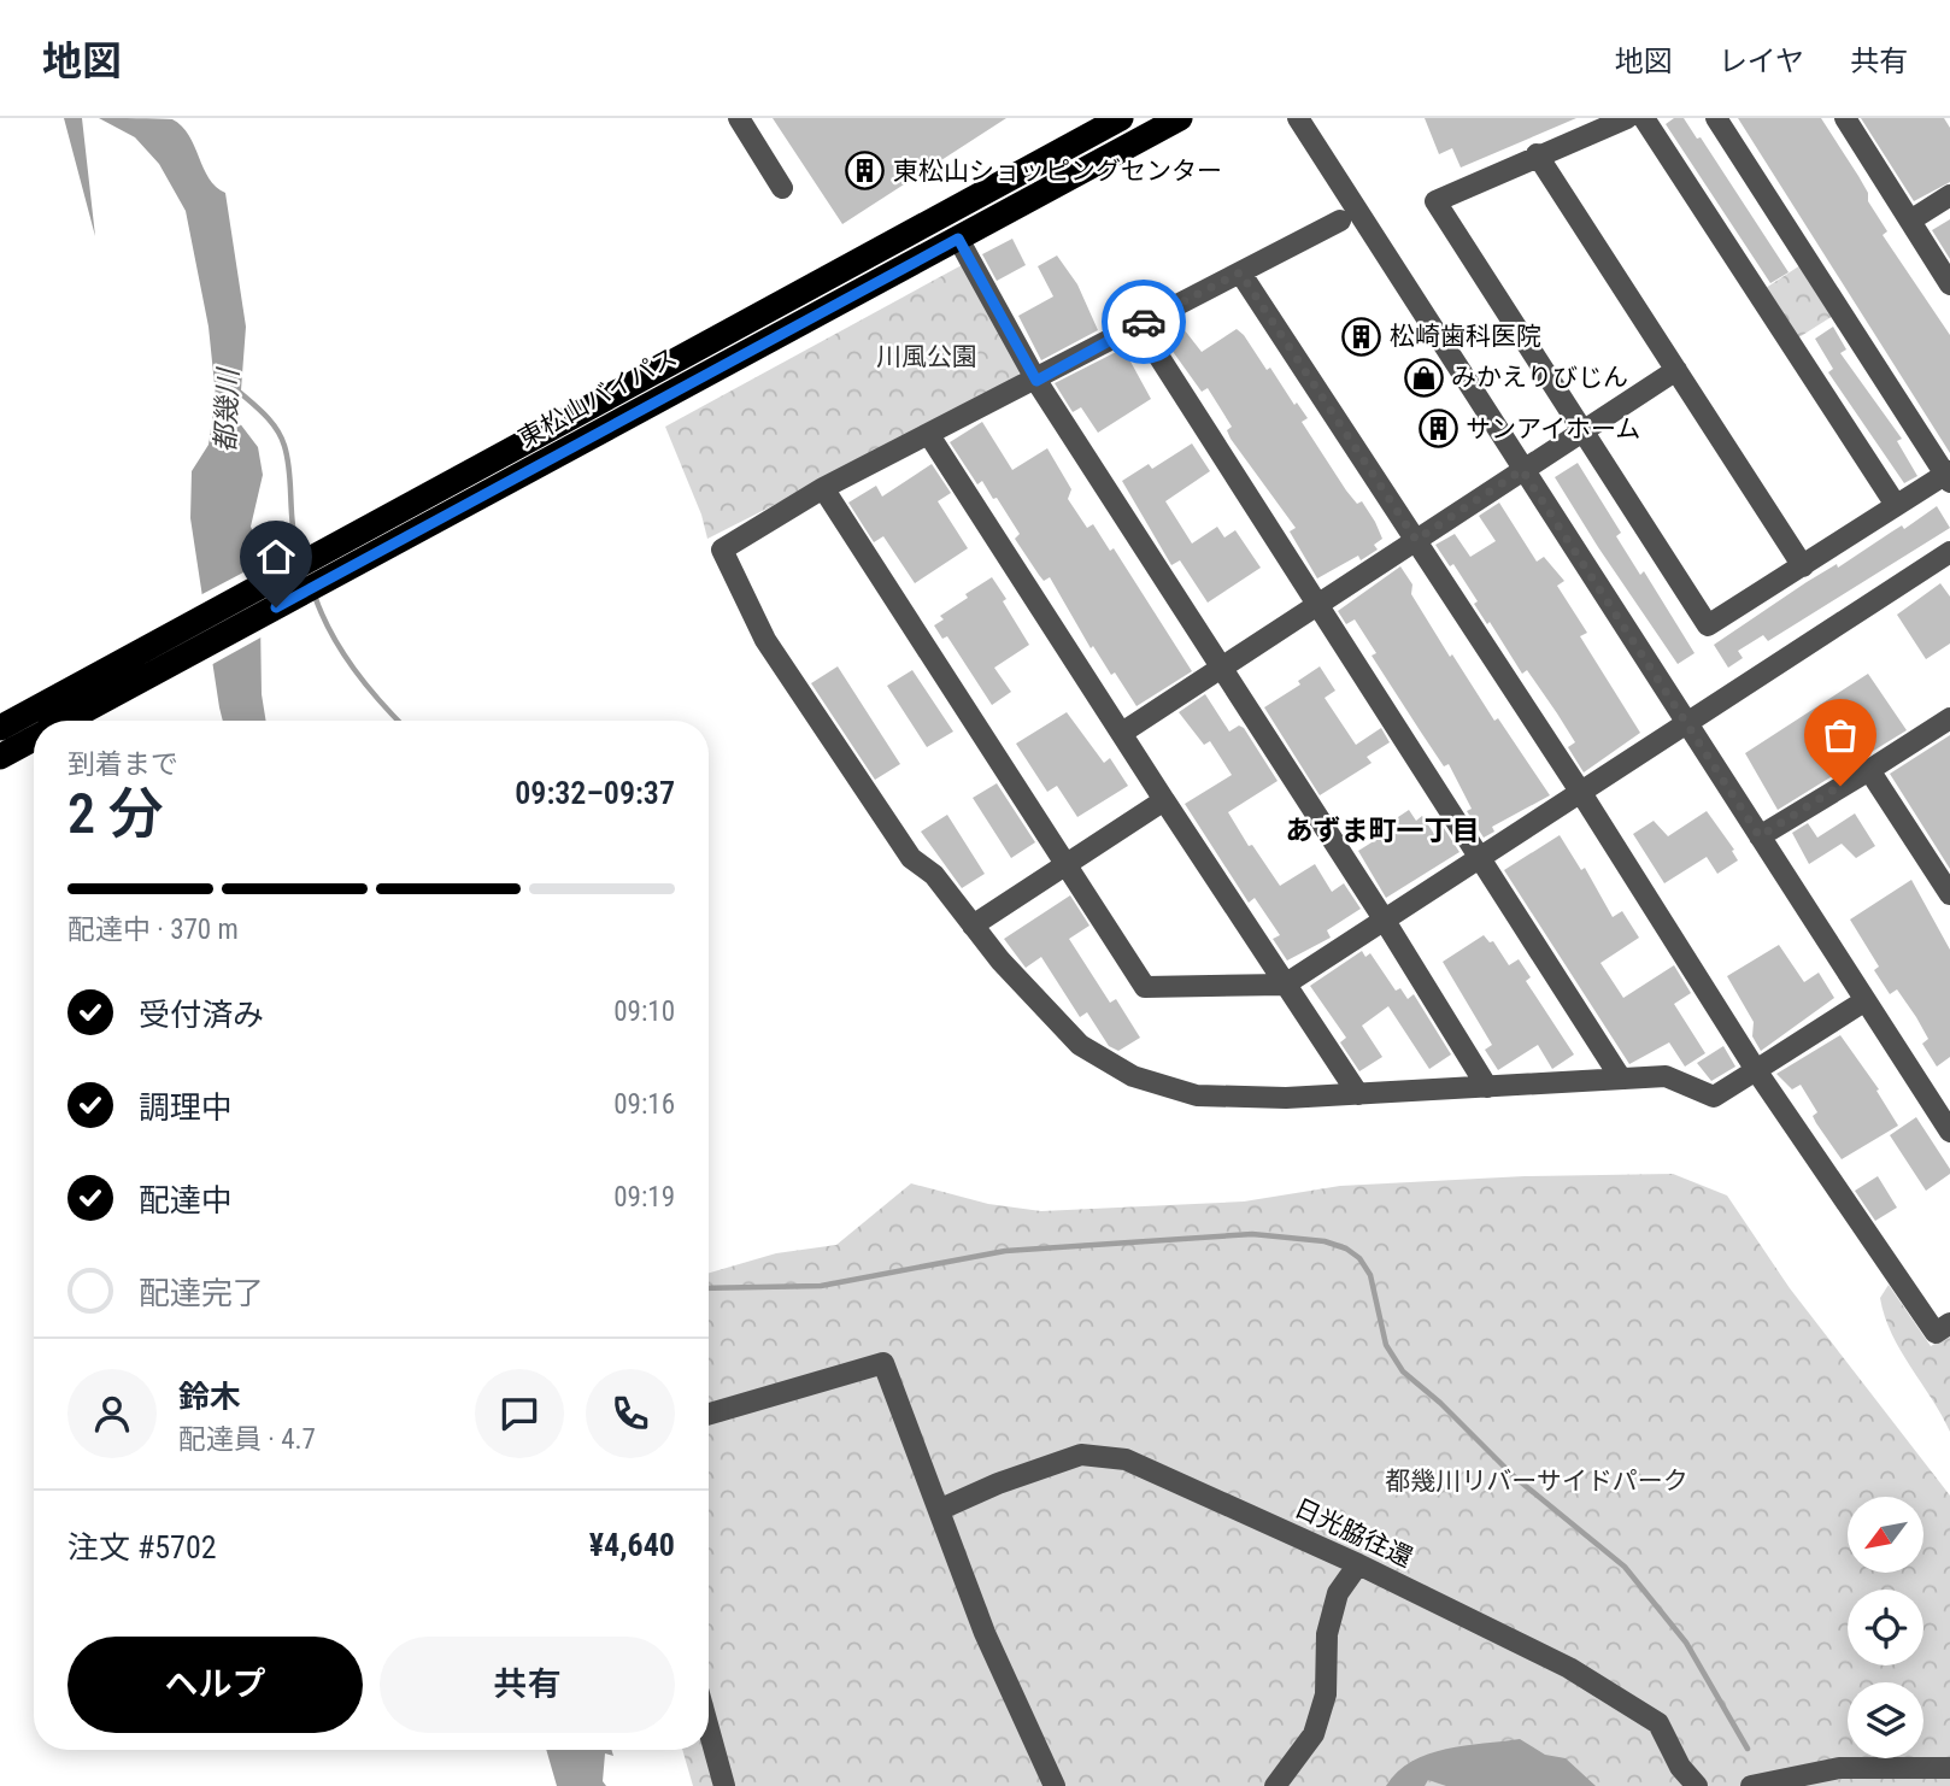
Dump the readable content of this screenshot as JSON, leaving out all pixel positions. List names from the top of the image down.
{
  "streets": {
    "highway": ["東松山バイパス"],
    "street": ["日光脇往還"]
  },
  "districts": ["あずま町一丁目"],
  "water": ["都幾川"],
  "parks": ["川風公園", "都幾川リバーサイドパーク"],
  "places": {
    "building": ["東松山ショッピングセンター", "松崎歯科医院", "サンアイホーム"],
    "shop": ["みかえりびじん"]
  },
  "north": "bottom left",
  "page": {
    "header": "地図",
    "nav": ["地図", "レイヤ", "共有"],
    "heading": ["2 分", "到着まで", "09:32–09:37"],
    "panel": [
      "鈴木",
      "配達員 · 4.7",
      "注文 #5702",
      "¥4,640"
    ],
    "bar": "配達中 · 370 m",
    "list": [
      ["受付済み", "09:10"],
      ["調理中", "09:16"],
      ["配達中", "09:19"],
      "配達完了"
    ],
    "buttons": ["ヘルプ", "共有"]
  }
}
